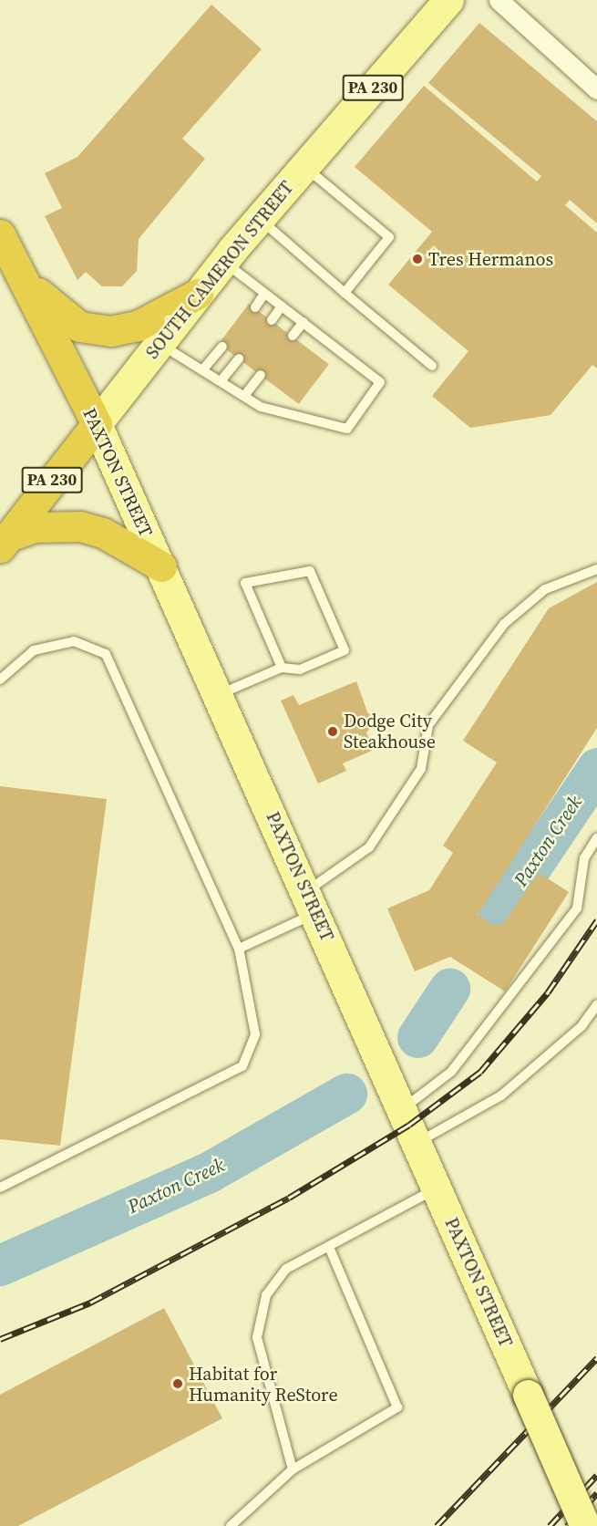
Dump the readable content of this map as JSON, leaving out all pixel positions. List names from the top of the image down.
{
  "streets": {
    "highway": ["PA 230", "SOUTH CAMERON STREET", "PAXTON STREET"]
  },
  "crossings": [
    ["SOUTH CAMERON STREET", "PAXTON STREET"]
  ],
  "water": ["Paxton Creek"],
  "places": ["Tres Hermanos", "Dodge City Steakhouse", "Habitat for Humanity ReStore"]
}
